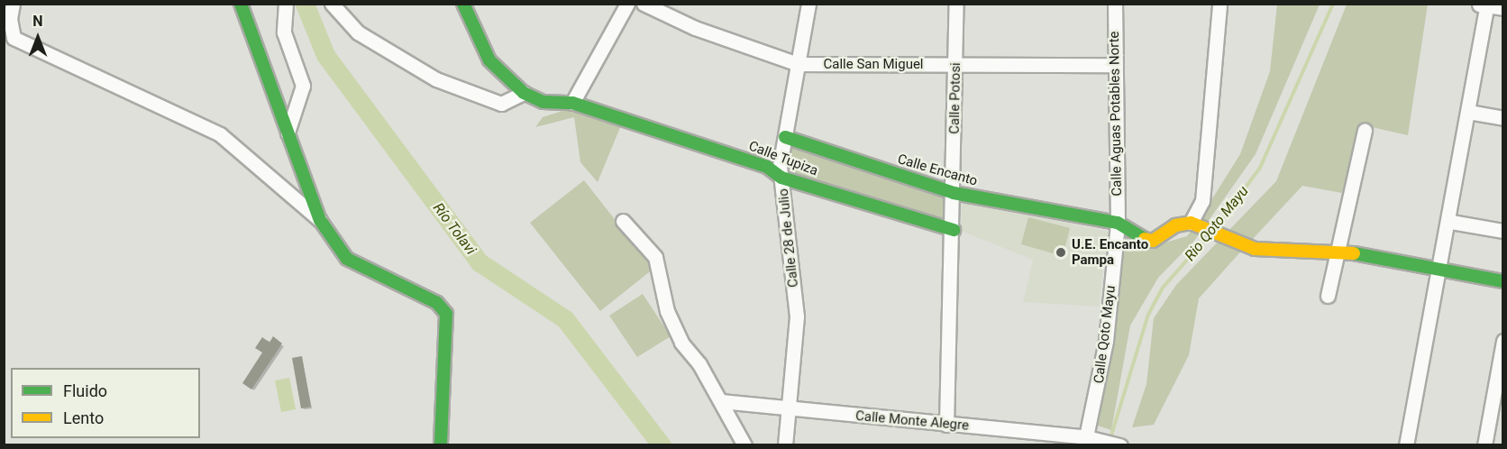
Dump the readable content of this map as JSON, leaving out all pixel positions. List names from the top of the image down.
{
  "streets": {
    "street": [
      "Calle San Miguel",
      "Calle Potosi",
      "Calle Aguas Potables Norte",
      "Calle Tupiza",
      "Calle Encanto",
      "Calle 28 de Julio",
      "Calle Qoto Mayu",
      "Calle Monte Alegre"
    ]
  },
  "crossings": [
    ["Calle San Miguel", "Calle Potosi"],
    ["Calle San Miguel", "Calle Aguas Potables Norte"],
    ["Calle San Miguel", "Calle 28 de Julio"],
    ["Calle Potosi", "Calle Tupiza"],
    ["Calle Potosi", "Calle Encanto"],
    ["Calle Potosi", "Calle Monte Alegre"],
    ["Calle Aguas Potables Norte", "Calle Encanto"],
    ["Calle Aguas Potables Norte", "Calle Qoto Mayu"],
    ["Calle Tupiza", "Calle 28 de Julio"],
    ["Calle Encanto", "Calle 28 de Julio"],
    ["Calle Encanto", "Calle Qoto Mayu"],
    ["Calle 28 de Julio", "Calle Monte Alegre"],
    ["Calle Qoto Mayu", "Calle Monte Alegre"]
  ],
  "water": ["Rio Qoto Mayu", "Río Tolavi"],
  "places": ["U.E. Encanto Pampa"],
  "legend": ["Fluido", "Lento"],
  "north": "top"
}
